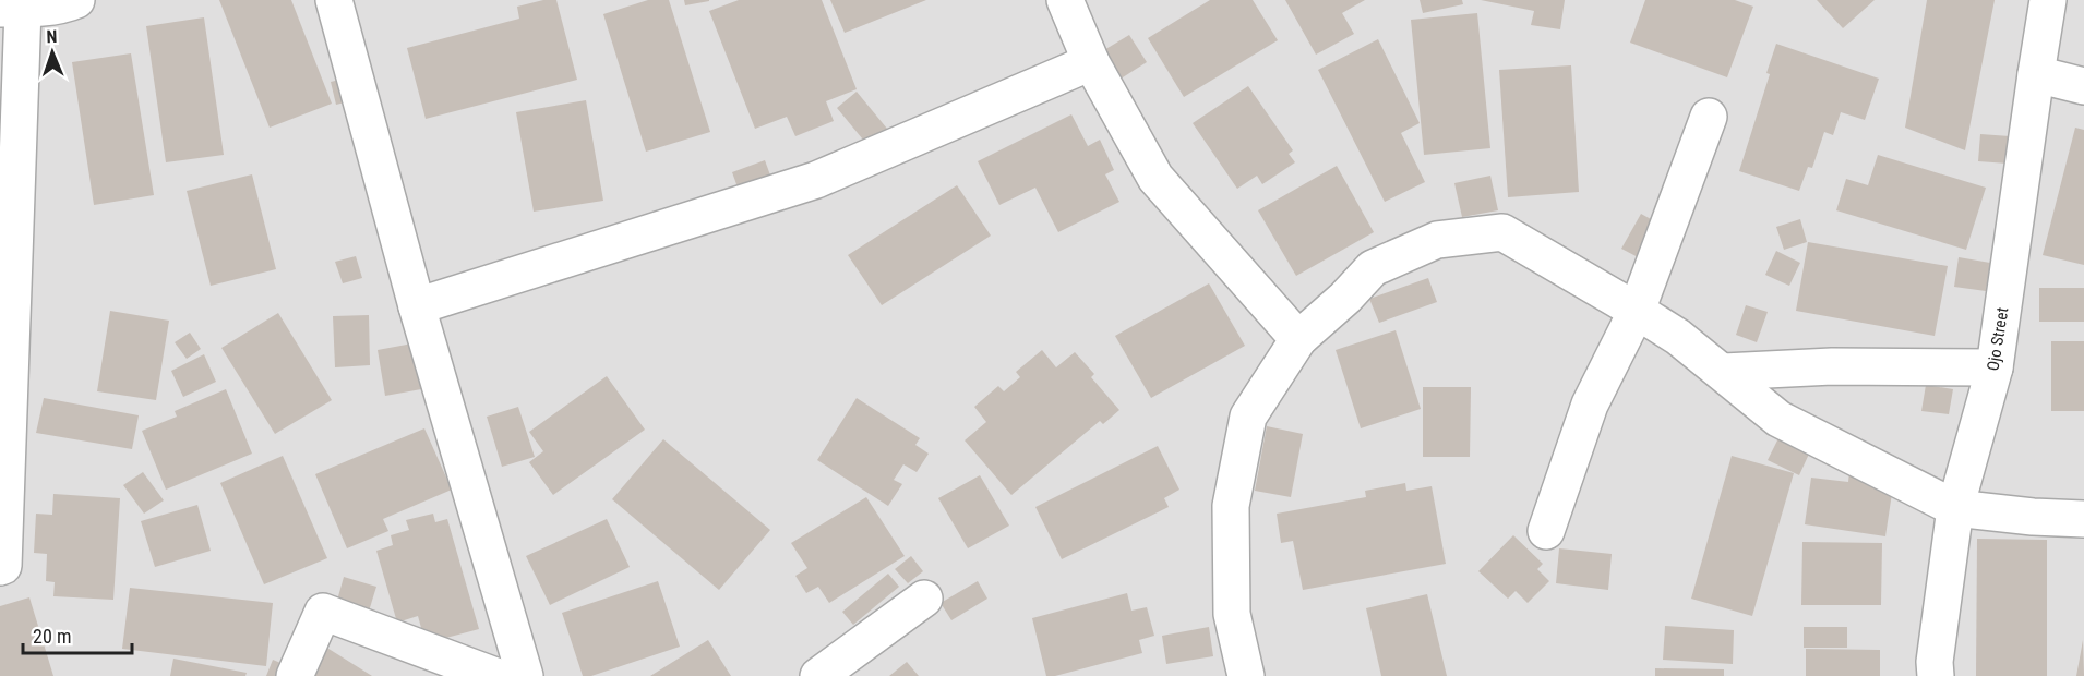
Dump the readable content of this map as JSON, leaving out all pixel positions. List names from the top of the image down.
{
  "streets": {
    "street": ["Ojo Street"]
  },
  "scale_bar": "20 m",
  "north": "top"
}
